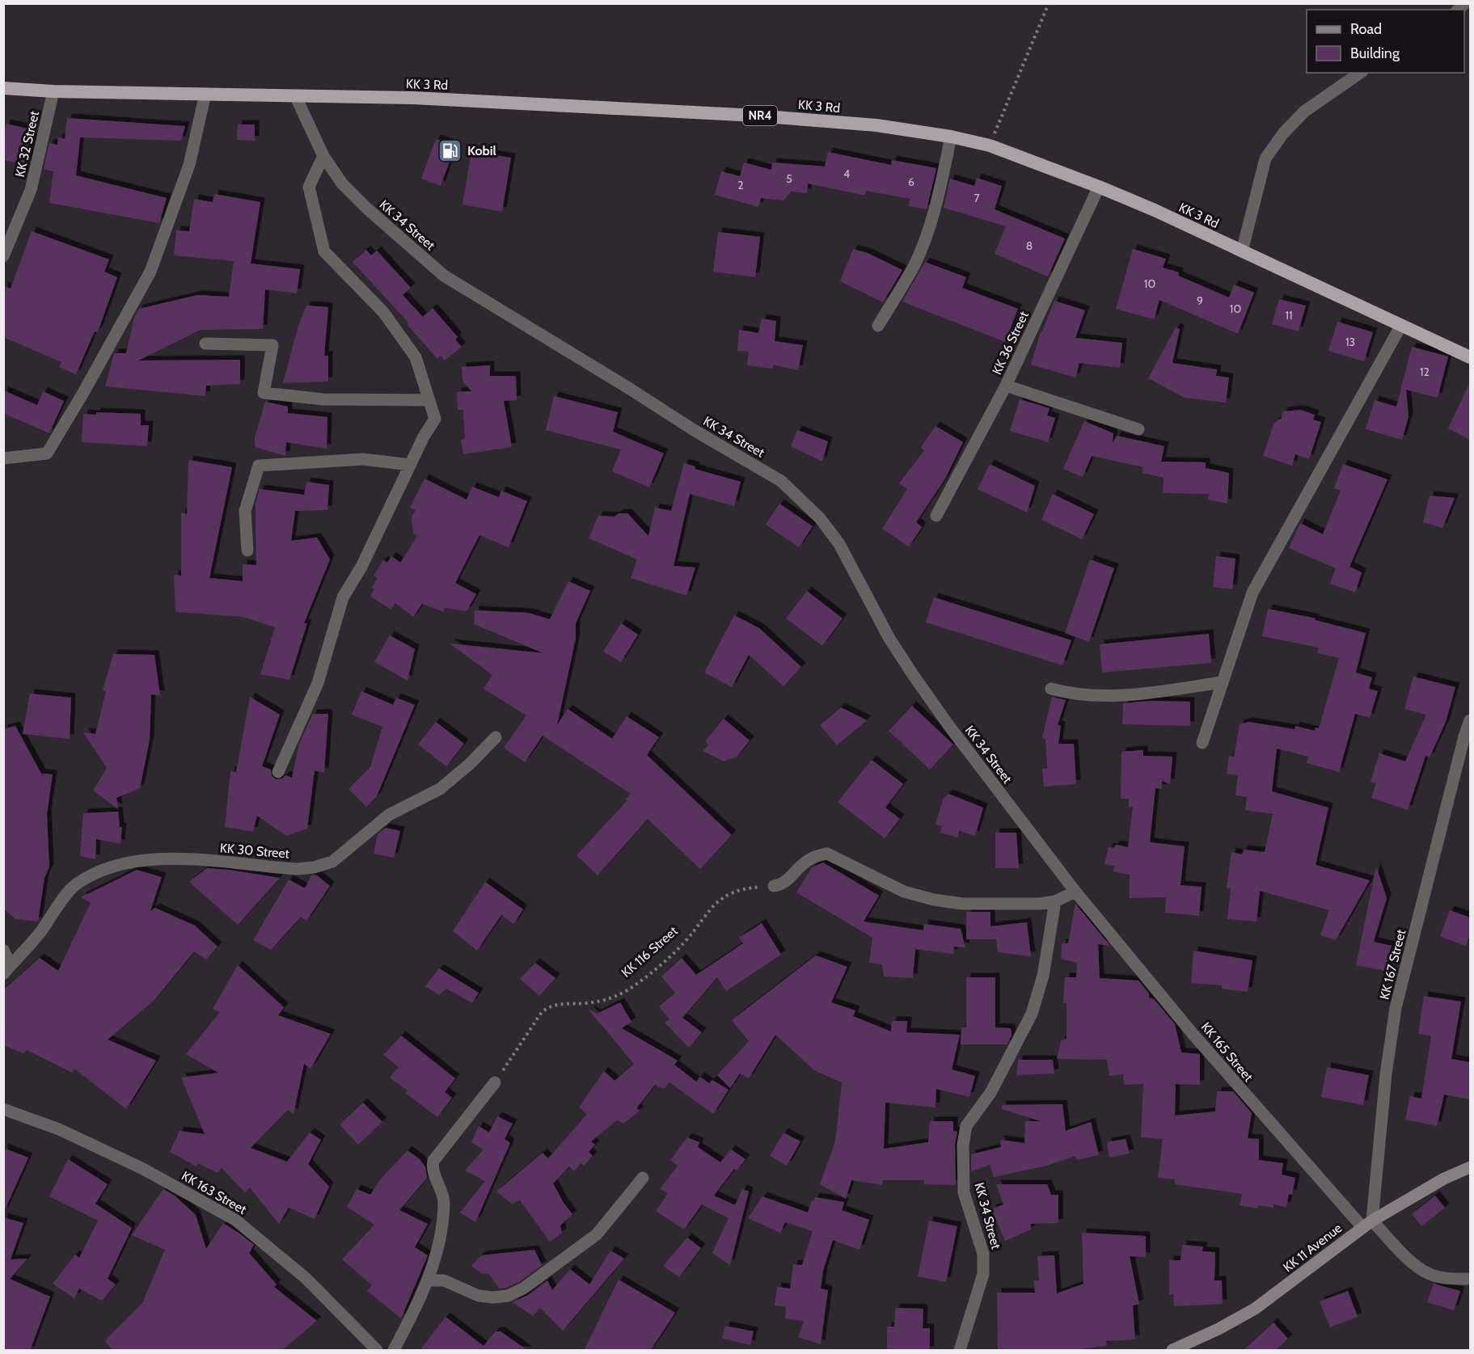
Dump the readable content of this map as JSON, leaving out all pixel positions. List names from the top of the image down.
{
  "streets": {
    "highway": ["KK 3 Rd", "NR4"],
    "main road": ["KK 11 Avenue"],
    "street": [
      "KK 32 Street",
      "KK 34 Street",
      "KK 36 Street",
      "KK 30 Street",
      "KK 167 Street",
      "KK 165 Street",
      "KK 163 Street"
    ],
    "path": ["KK 116 Street"]
  },
  "crossings": [
    ["KK 3 Rd", "KK 32 Street"],
    ["KK 3 Rd", "KK 34 Street"],
    ["KK 3 Rd", "KK 36 Street"],
    ["KK 34 Street", "KK 165 Street"],
    ["KK 167 Street", "KK 165 Street"],
    ["KK 167 Street", "KK 11 Avenue"],
    ["KK 165 Street", "KK 11 Avenue"]
  ],
  "places": {
    "fuel station": ["Kobil"]
  },
  "house_numbers": [
    "4",
    "5",
    "6",
    "2",
    "7",
    "8",
    "10",
    "9",
    "10",
    "11",
    "13",
    "12"
  ],
  "legend": ["Road", "Building"]
}
